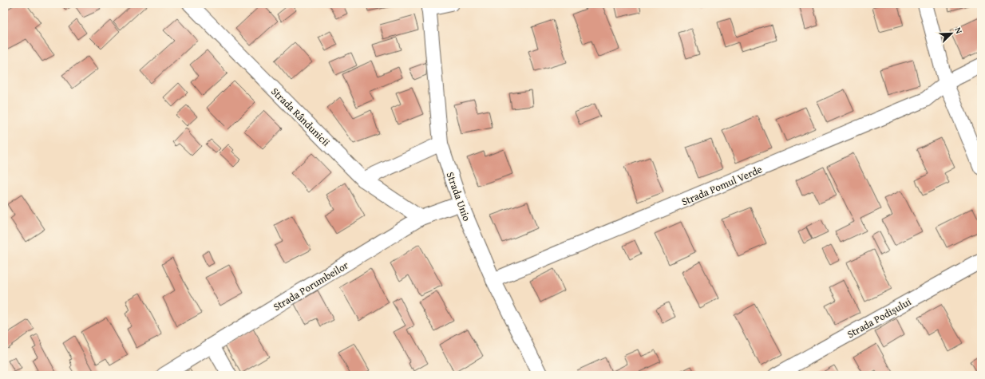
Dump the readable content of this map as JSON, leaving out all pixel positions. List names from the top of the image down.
{
  "streets": {
    "street": [
      "Strada Rândunicii",
      "Strada Pomul Verde",
      "Strada Unio",
      "Strada Porumbeilor",
      "Strada Podișului"
    ]
  },
  "crossings": [
    ["Strada Rândunicii", "Strada Porumbeilor"],
    ["Strada Pomul Verde", "Strada Unio"],
    ["Strada Unio", "Strada Porumbeilor"]
  ],
  "north": "top right"
}
